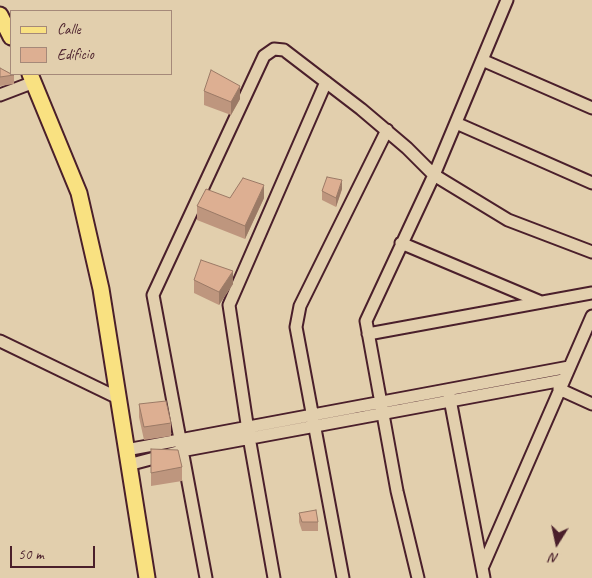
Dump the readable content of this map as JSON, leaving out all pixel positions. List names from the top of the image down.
{
  "legend": ["Calle", "Edificio"],
  "scale_bar": "50 m",
  "north": "bottom"
}
